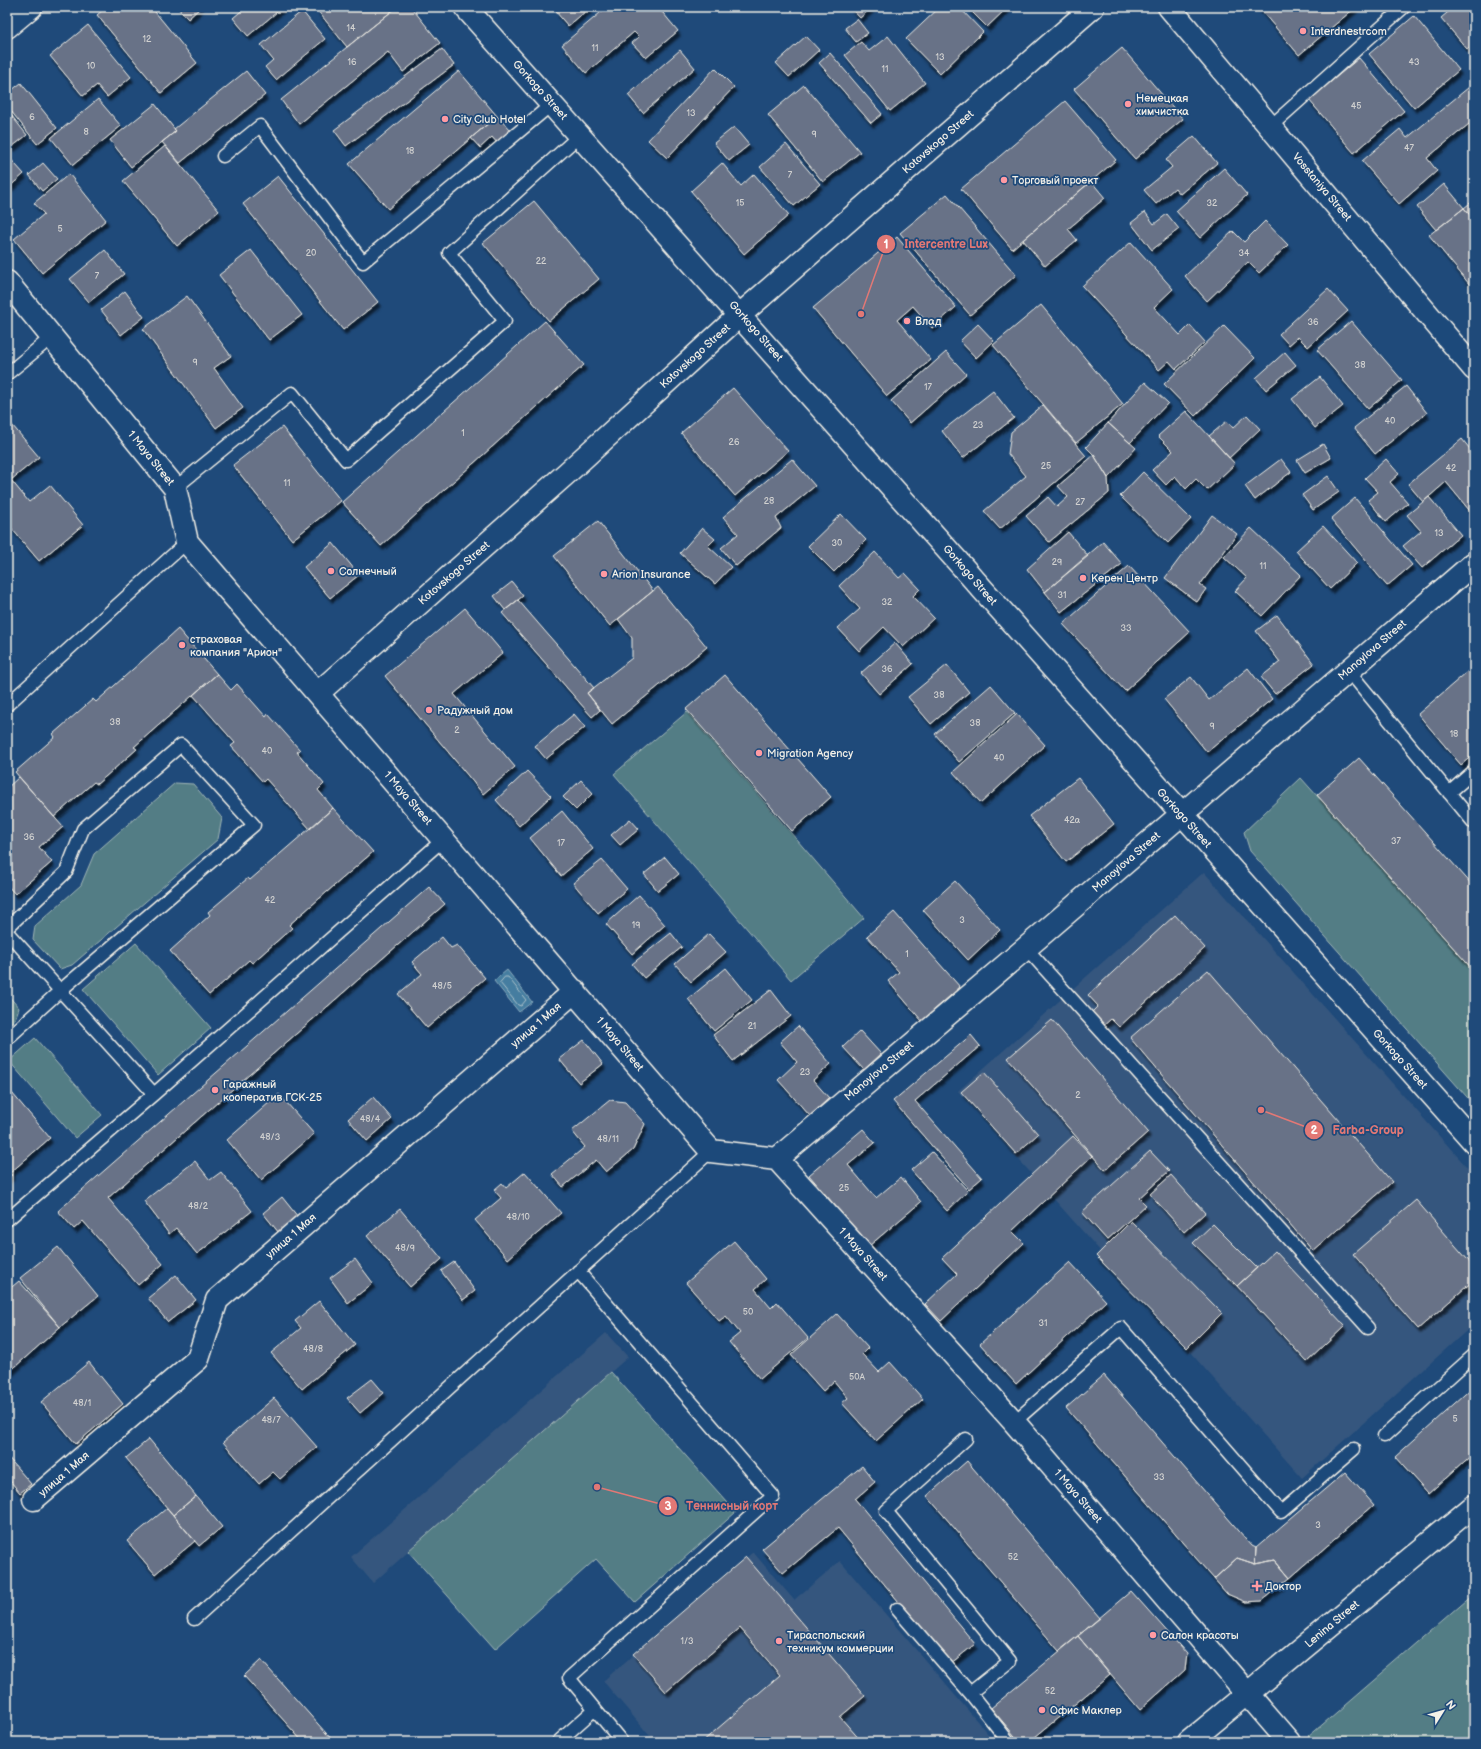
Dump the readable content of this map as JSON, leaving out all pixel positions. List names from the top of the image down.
{
  "streets": {
    "street": [
      "Gorkogo Street",
      "Kotovskogo Street",
      "Vosstaniya Street",
      "1 Maya Street",
      "Manoylova Street",
      "улица 1 Мая",
      "Lenina Street"
    ]
  },
  "crossings": [
    ["Gorkogo Street", "Kotovskogo Street"],
    ["Gorkogo Street", "Manoylova Street"],
    ["Kotovskogo Street", "1 Maya Street"],
    ["1 Maya Street", "Manoylova Street"],
    ["1 Maya Street", "улица 1 Мая"],
    ["1 Maya Street", "Lenina Street"]
  ],
  "places": {
    "other": [
      "Interdnestrcom",
      "Немецкая химчистка",
      "City Club Hotel",
      "Торговый проект",
      "Intercentre Lux",
      "Влад",
      "Солнечный",
      "Arion Insurance",
      "Керен Центр",
      "страховая компания \"Арион\"",
      "Радужный дом",
      "Migration Agency",
      "Гаражный кооператив ГСК-25",
      "Farba-Group",
      "Теннисный корт",
      "Салон красоты",
      "Тираспольский техникум коммерции",
      "Офис Маклер"
    ],
    "health": ["Доктор"]
  },
  "house_numbers": [
    "14",
    "12",
    "11",
    "13",
    "16",
    "43",
    "10",
    "11",
    "45",
    "13",
    "6",
    "8",
    "9",
    "47",
    "18",
    "7",
    "15",
    "32",
    "5",
    "20",
    "34",
    "22",
    "7",
    "36",
    "9",
    "38",
    "17",
    "40",
    "23",
    "1",
    "26",
    "25",
    "42",
    "11",
    "28",
    "27",
    "13",
    "30",
    "29",
    "11",
    "31",
    "32",
    "33",
    "36",
    "38",
    "38",
    "38",
    "9",
    "2",
    "18",
    "40",
    "40",
    "42а",
    "36",
    "37",
    "17",
    "42",
    "3",
    "19",
    "1",
    "48/5",
    "21",
    "23",
    "2",
    "48/4",
    "48/3",
    "48/11",
    "25",
    "48/2",
    "48/10",
    "48/9",
    "50",
    "31",
    "48/8",
    "50А",
    "48/1",
    "5",
    "48/7",
    "33",
    "3",
    "52",
    "1/3",
    "52"
  ],
  "north": "top right"
}
